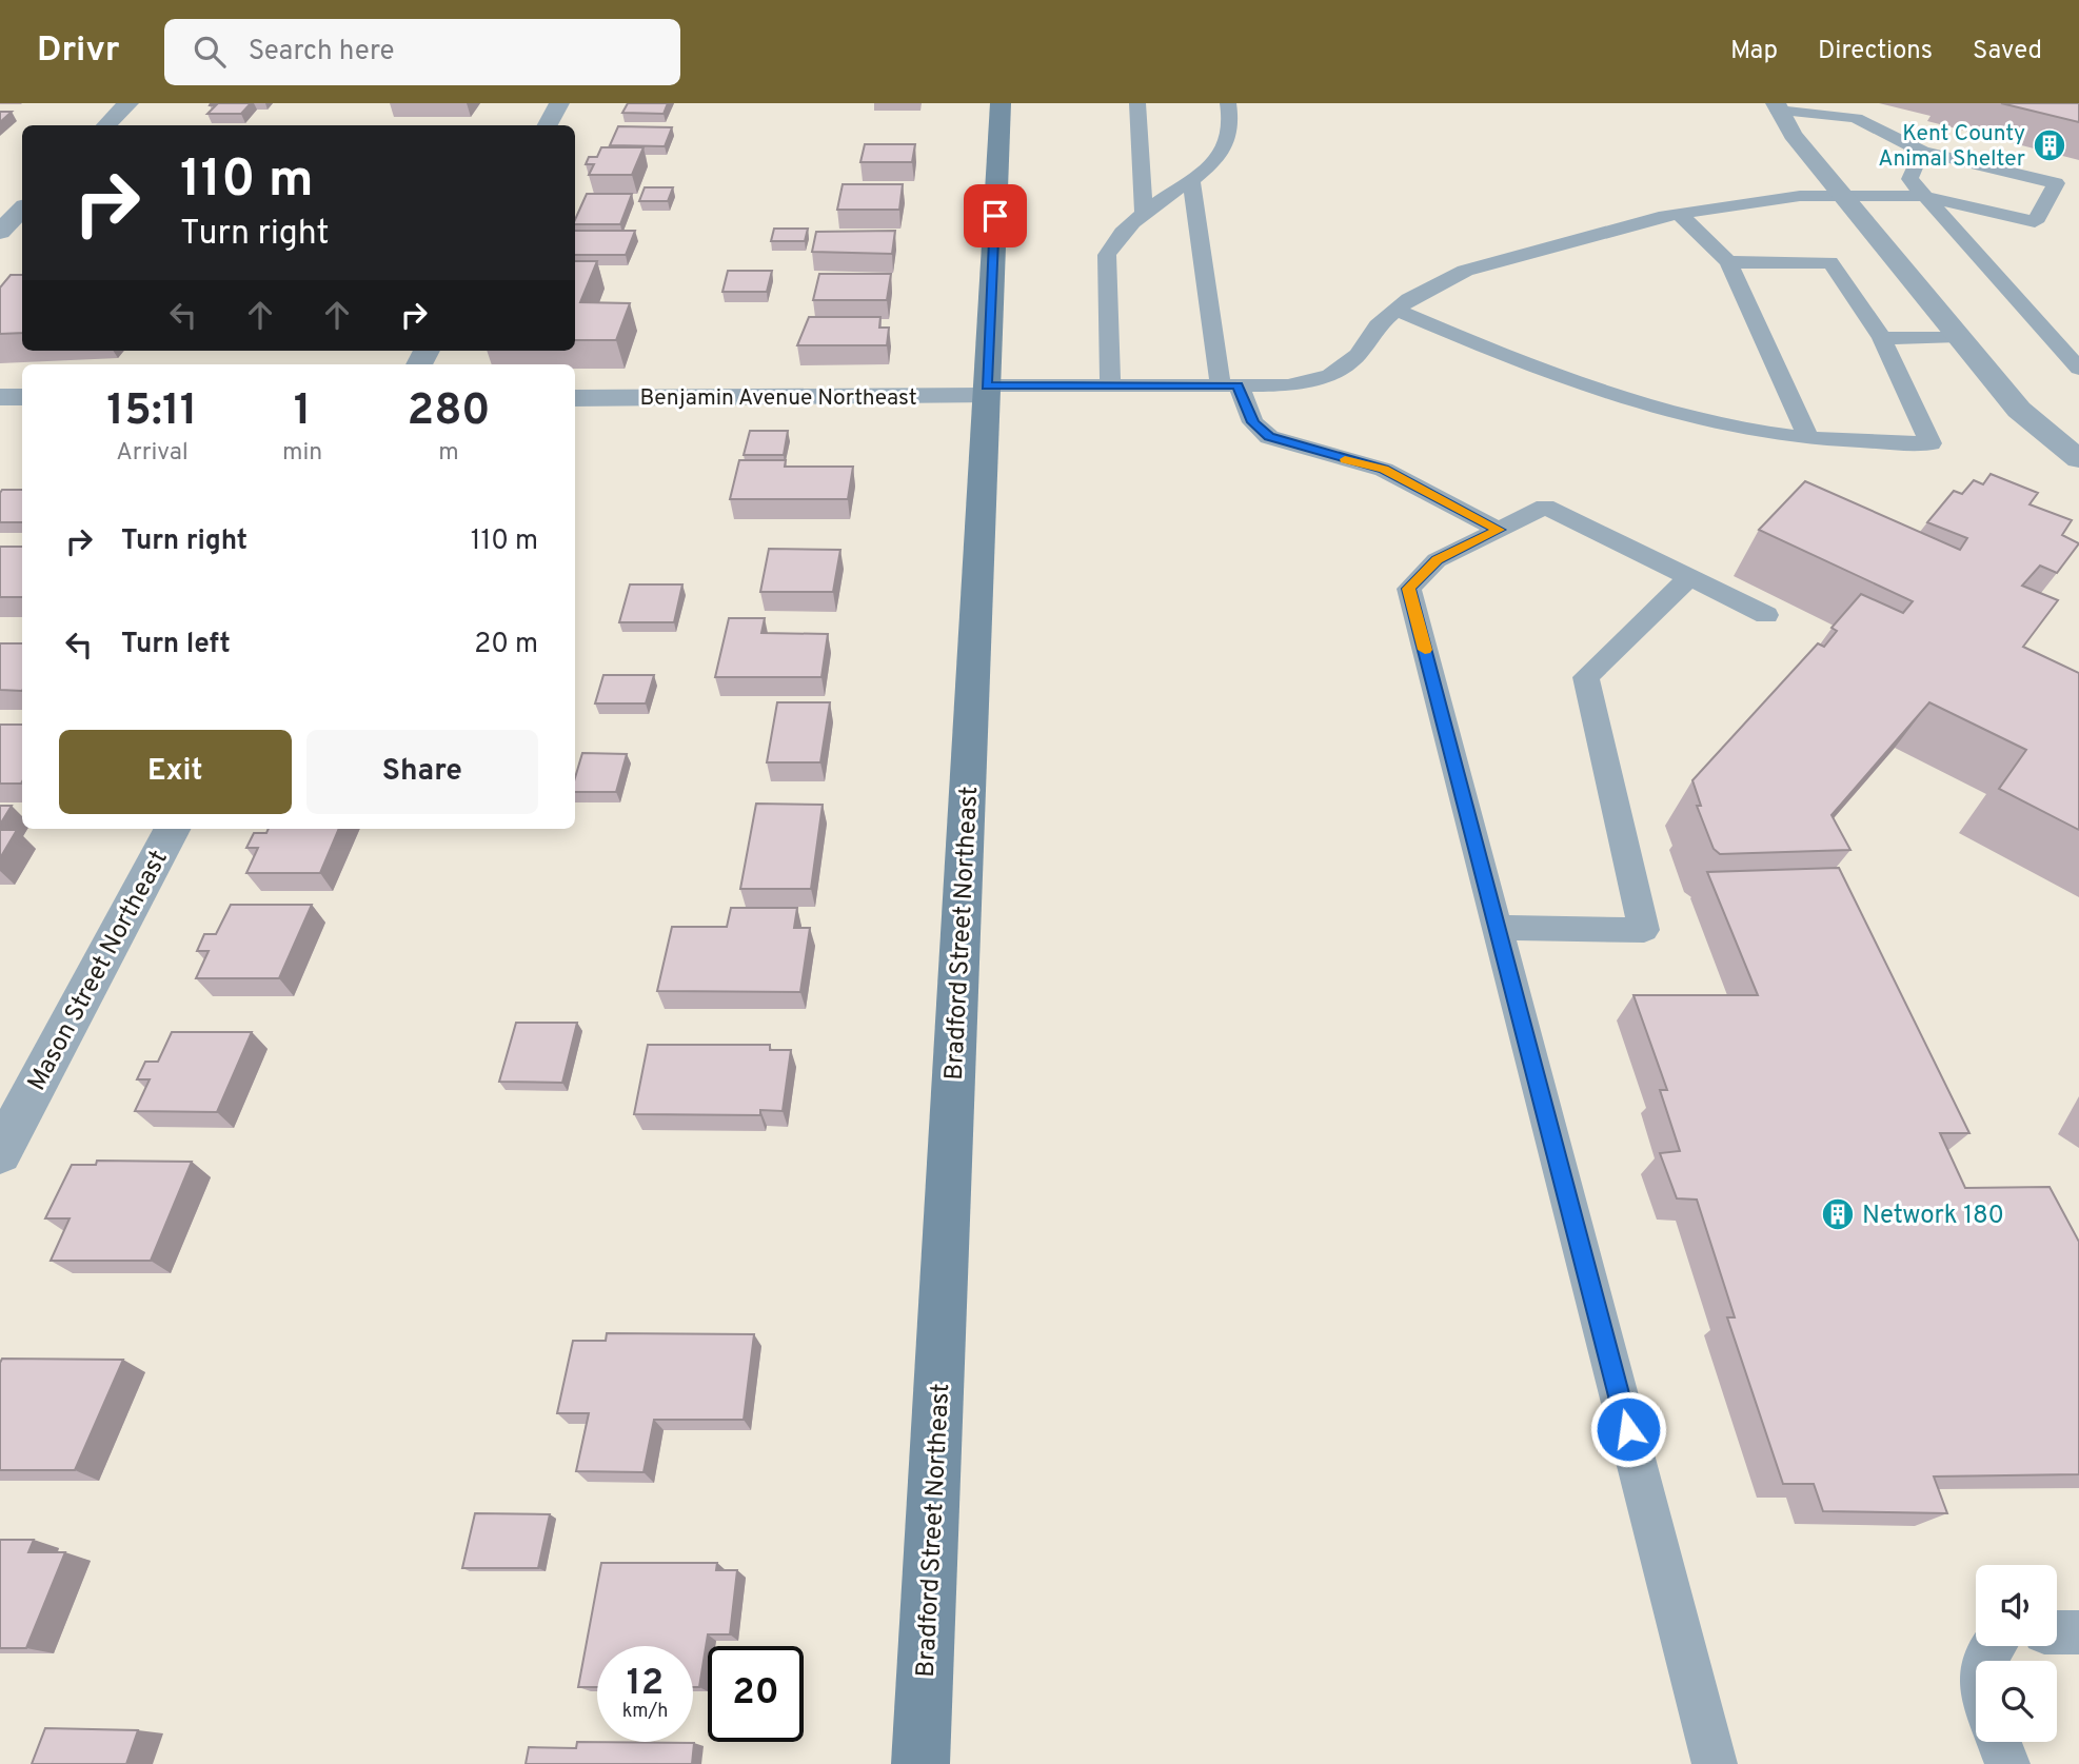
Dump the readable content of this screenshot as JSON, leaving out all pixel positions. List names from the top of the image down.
{
  "streets": {
    "street": ["Benjamin Avenue Northeast", "Bradford Street Northeast", "Mason Street Northeast"]
  },
  "crossings": [
    ["Benjamin Avenue Northeast", "Bradford Street Northeast"]
  ],
  "places": {
    "building": ["Kent County Animal Shelter", "Network 180"]
  },
  "page": {
    "header": "Drivr",
    "search": "Search here",
    "nav": ["Map", "Directions", "Saved"],
    "turn": ["110 m", "Turn right"],
    "eta": [
      "15:11",
      "Arrival",
      "1",
      "min",
      "280",
      "m"
    ],
    "list": [
      {
        "name": "Turn right",
        "value": "110 m"
      },
      {
        "name": "Turn left",
        "value": "20 m"
      }
    ],
    "buttons": ["Exit", "Share"],
    "speed": "12 km/h",
    "limit": "20"
  }
}
